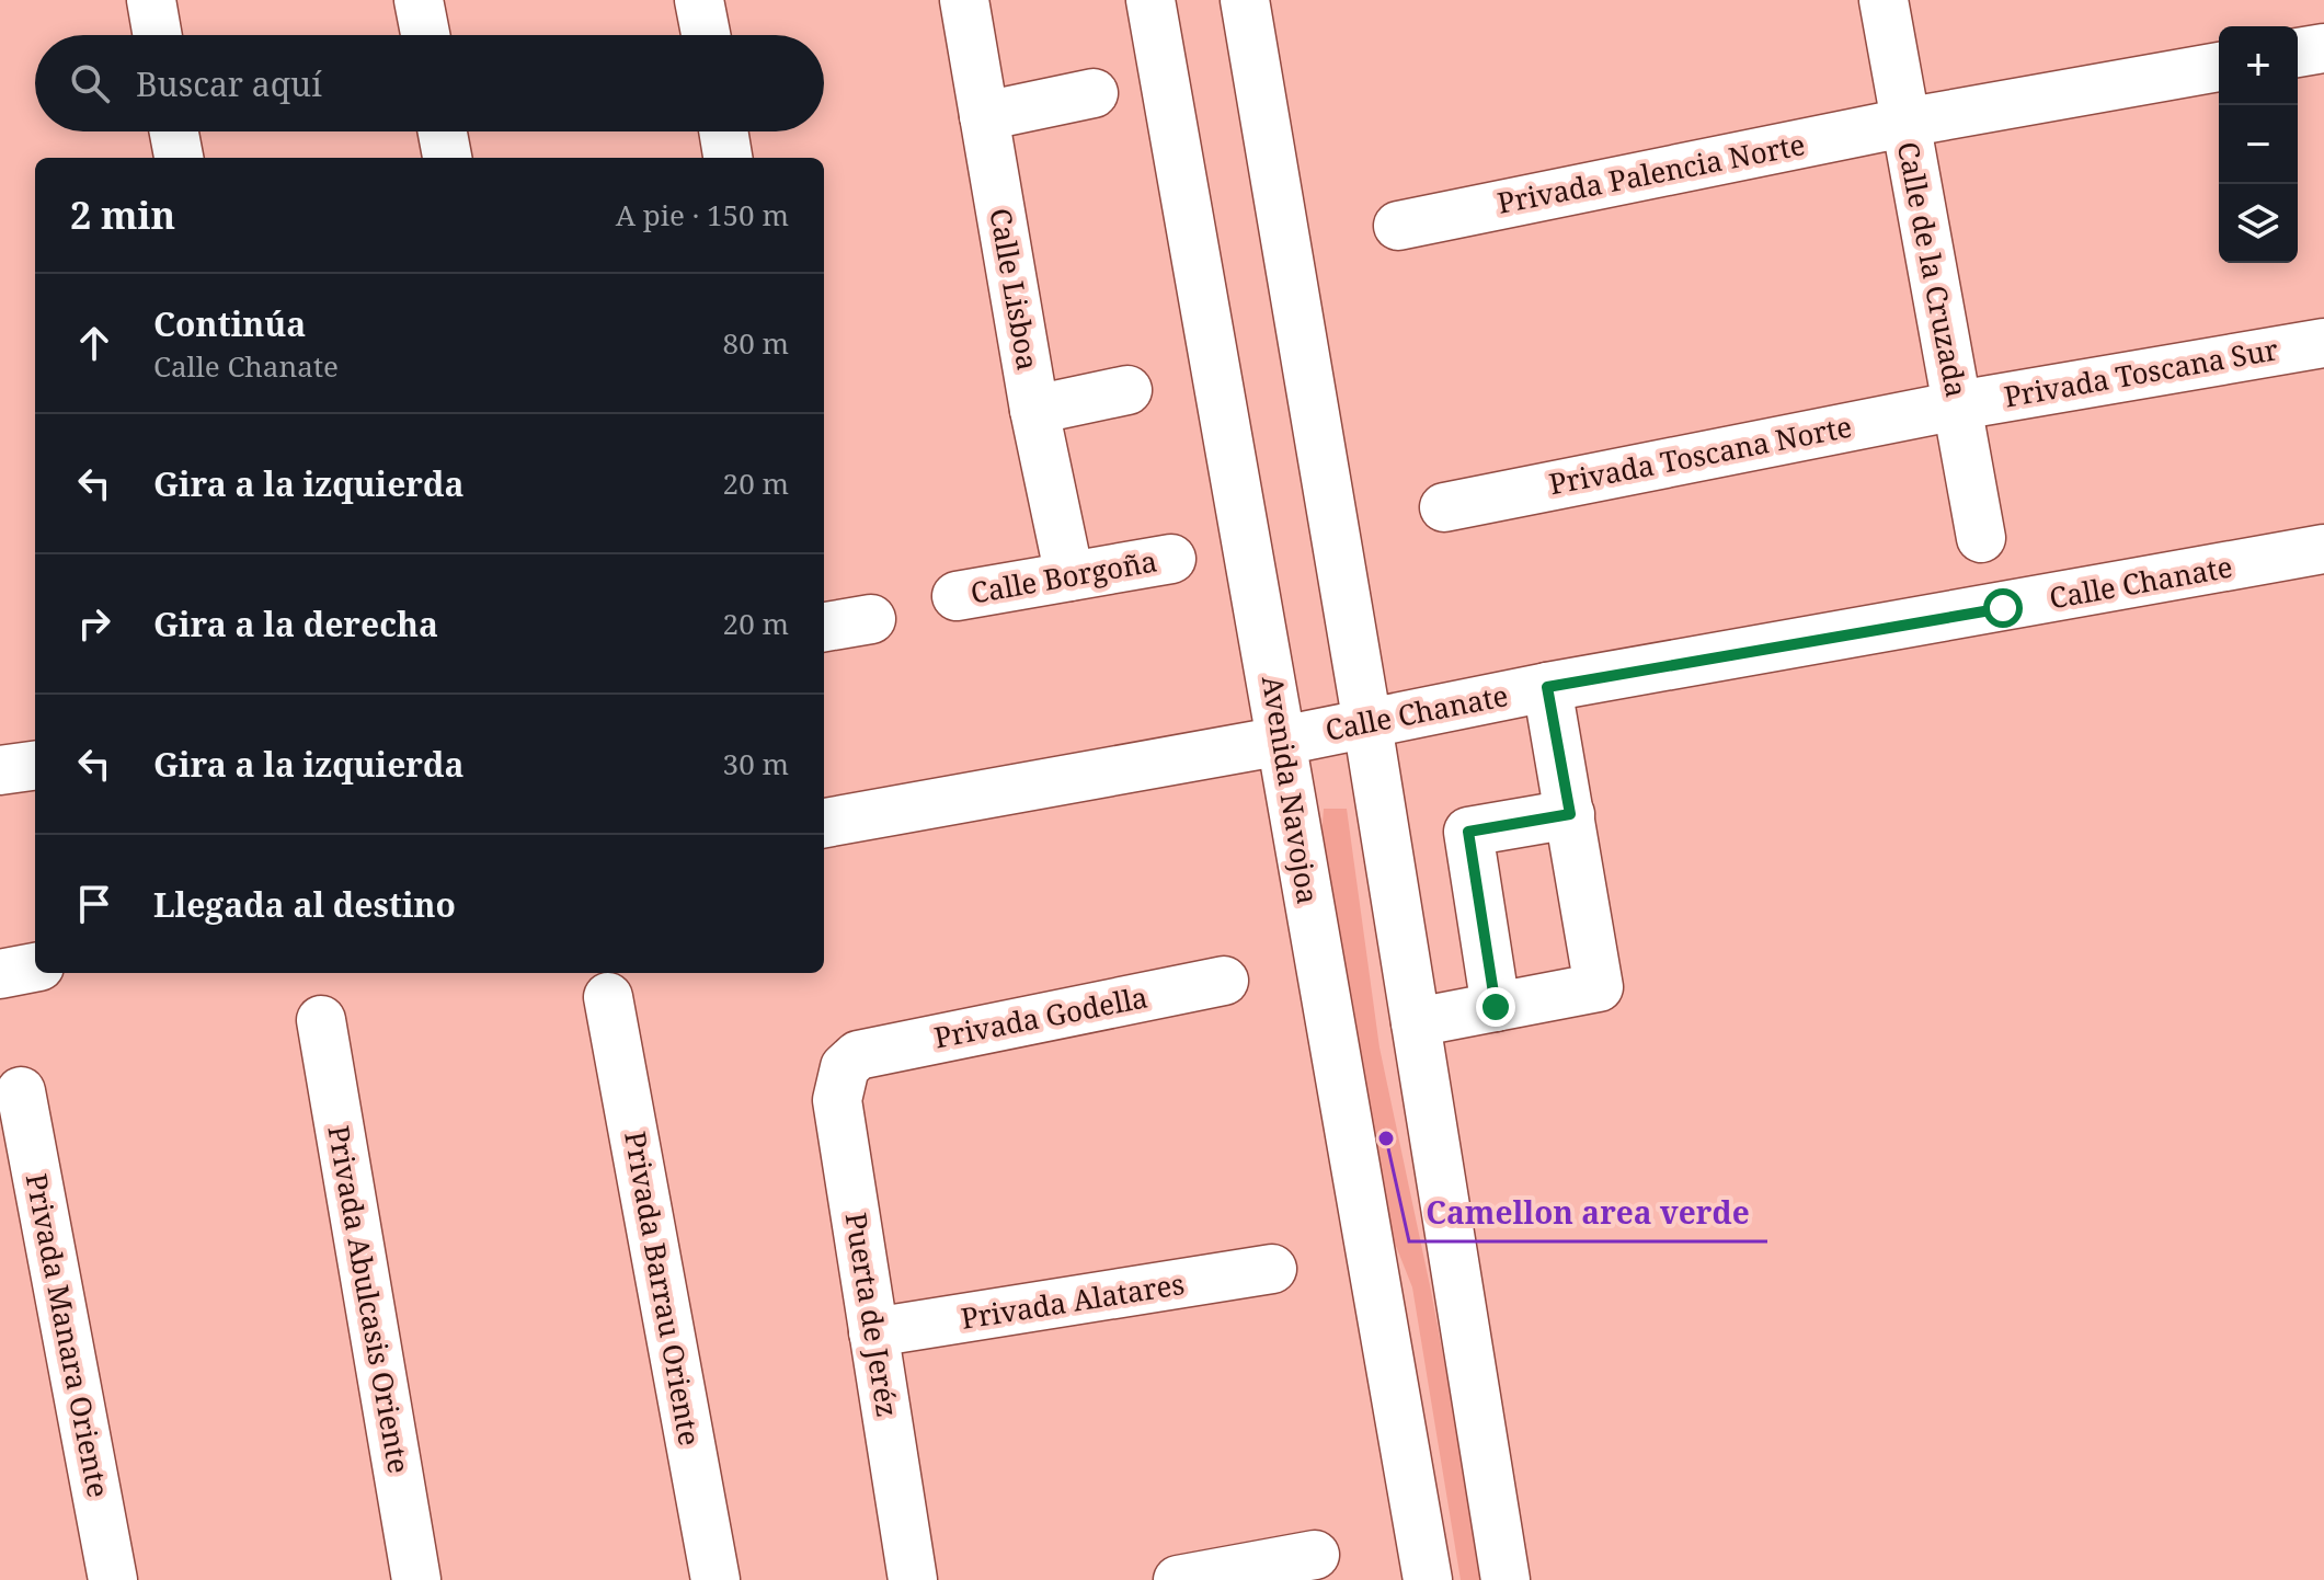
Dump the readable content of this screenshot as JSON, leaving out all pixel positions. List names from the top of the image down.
{
  "streets": {
    "street": [
      "Privada Palencia Norte",
      "Calle de la Cruzada",
      "Calle Lisboa",
      "Privada Toscana Sur",
      "Privada Toscana Norte",
      "Calle Borgoña",
      "Calle Chanate",
      "Avenida Navojoa",
      "Privada Godella",
      "Privada Barrau Oriente",
      "Privada Abulcasis Oriente",
      "Privada Alatares",
      "Puerta de Jeréz",
      "Privada Manara Oriente"
    ]
  },
  "crossings": [
    ["Privada Palencia Norte", "Calle de la Cruzada"],
    ["Calle de la Cruzada", "Privada Toscana Sur"],
    ["Calle de la Cruzada", "Privada Toscana Norte"],
    ["Calle Lisboa", "Calle Borgoña"],
    ["Privada Toscana Sur", "Privada Toscana Norte"],
    ["Calle Chanate", "Avenida Navojoa"],
    ["Privada Godella", "Puerta de Jeréz"],
    ["Privada Alatares", "Puerta de Jeréz"]
  ],
  "places": ["Camellon area verde"],
  "page": {
    "map_buttons": ["+", "−"],
    "search": "Buscar aquí",
    "heading": ["2 min", "A pie · 150 m"],
    "list": [
      ["Continúa", "Calle Chanate", "80 m"],
      ["Gira a la izquierda", "20 m"],
      ["Gira a la derecha", "20 m"],
      ["Gira a la izquierda", "30 m"],
      "Llegada al destino"
    ]
  }
}
